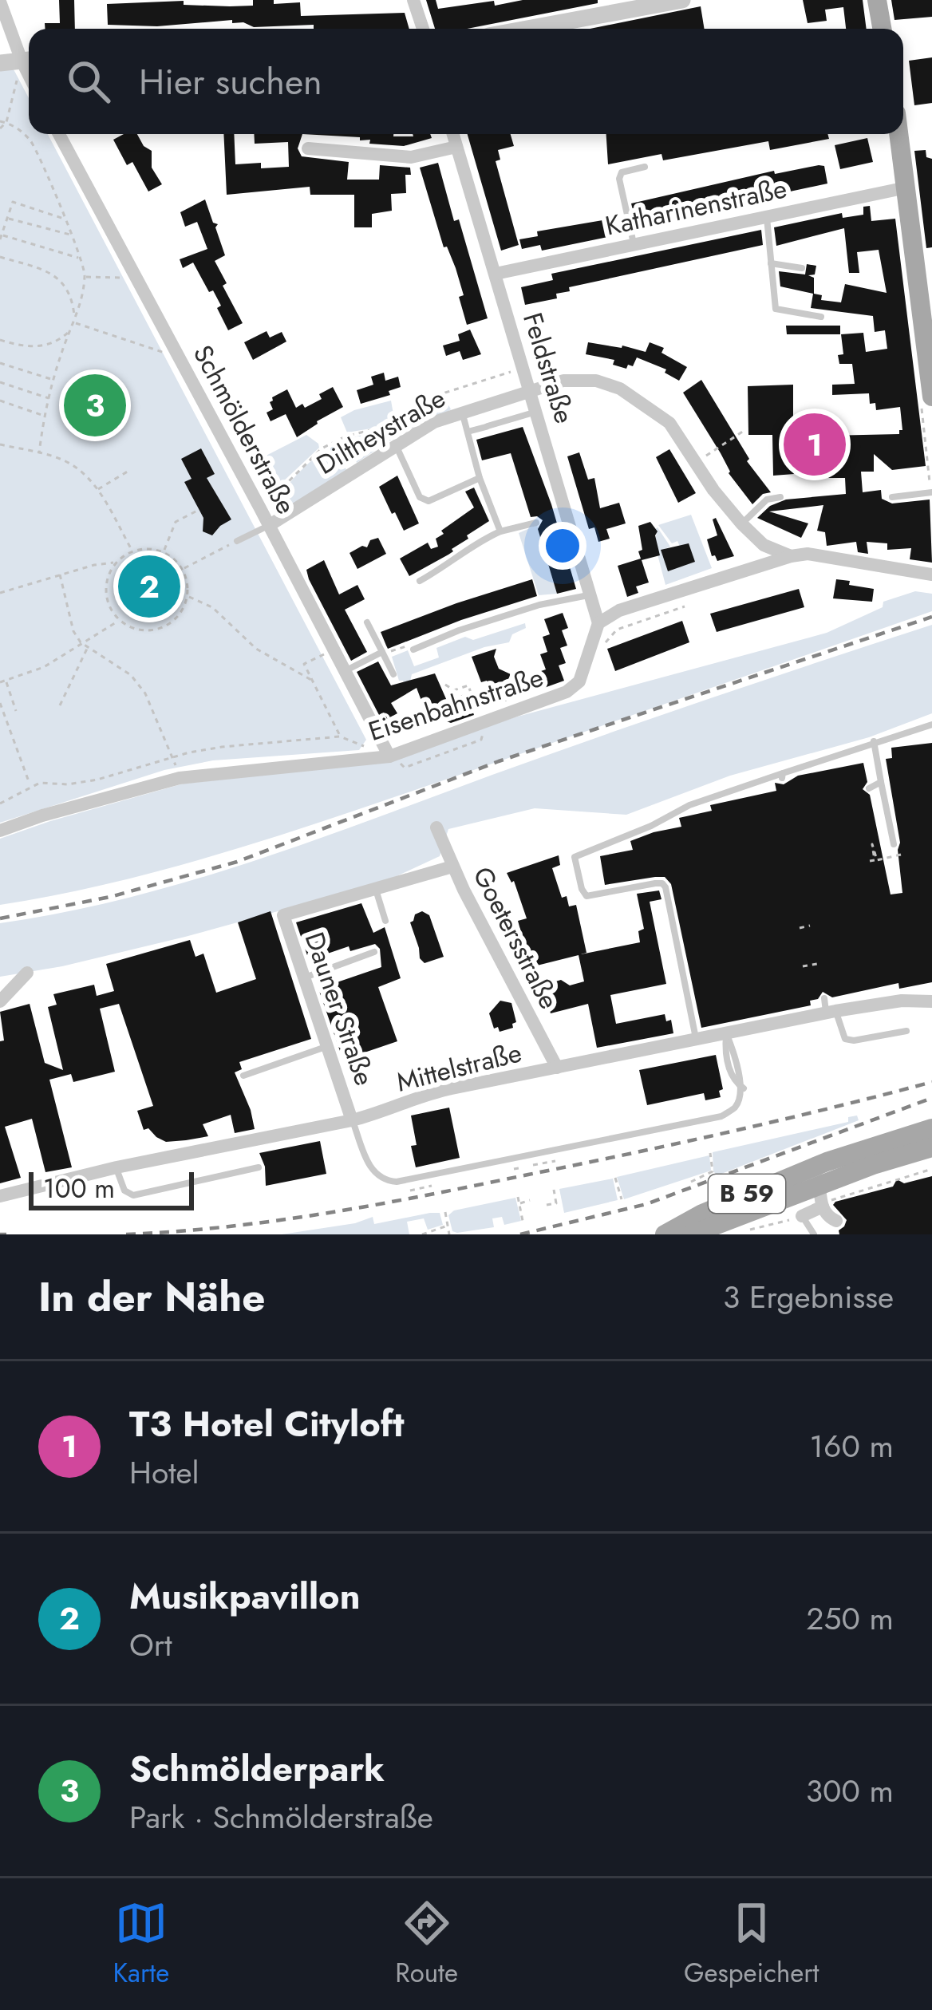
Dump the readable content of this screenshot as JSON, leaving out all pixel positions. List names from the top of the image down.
{
  "streets": {
    "main road": ["B 59"],
    "street": [
      "Katharinenstraße",
      "Feldstraße",
      "Schmölderstraße",
      "Diltheystraße",
      "Eisenbahnstraße",
      "Goetersstraße",
      "Dauner Straße",
      "Mittelstraße"
    ]
  },
  "crossings": [
    ["Katharinenstraße", "Feldstraße"],
    ["Feldstraße", "Diltheystraße"],
    ["Feldstraße", "Eisenbahnstraße"],
    ["Schmölderstraße", "Diltheystraße"],
    ["Schmölderstraße", "Eisenbahnstraße"],
    ["Goetersstraße", "Dauner Straße"],
    ["Goetersstraße", "Mittelstraße"],
    ["Dauner Straße", "Mittelstraße"]
  ],
  "scale_bar": "100 m",
  "page": {
    "search": "Hier suchen",
    "pins": ["3", "1", "2"],
    "scale": "100 m",
    "heading": ["In der Nähe", "3 Ergebnisse"],
    "list": [
      {
        "mark": "1",
        "name": "T3 Hotel Cityloft",
        "note": "Hotel",
        "value": "160 m"
      },
      {
        "mark": "2",
        "name": "Musikpavillon",
        "note": "Ort",
        "value": "250 m"
      },
      {
        "mark": "3",
        "name": "Schmölderpark",
        "note": "Park · Schmölderstraße",
        "value": "300 m"
      }
    ],
    "nav": ["Karte", "Route", "Gespeichert"]
  }
}
